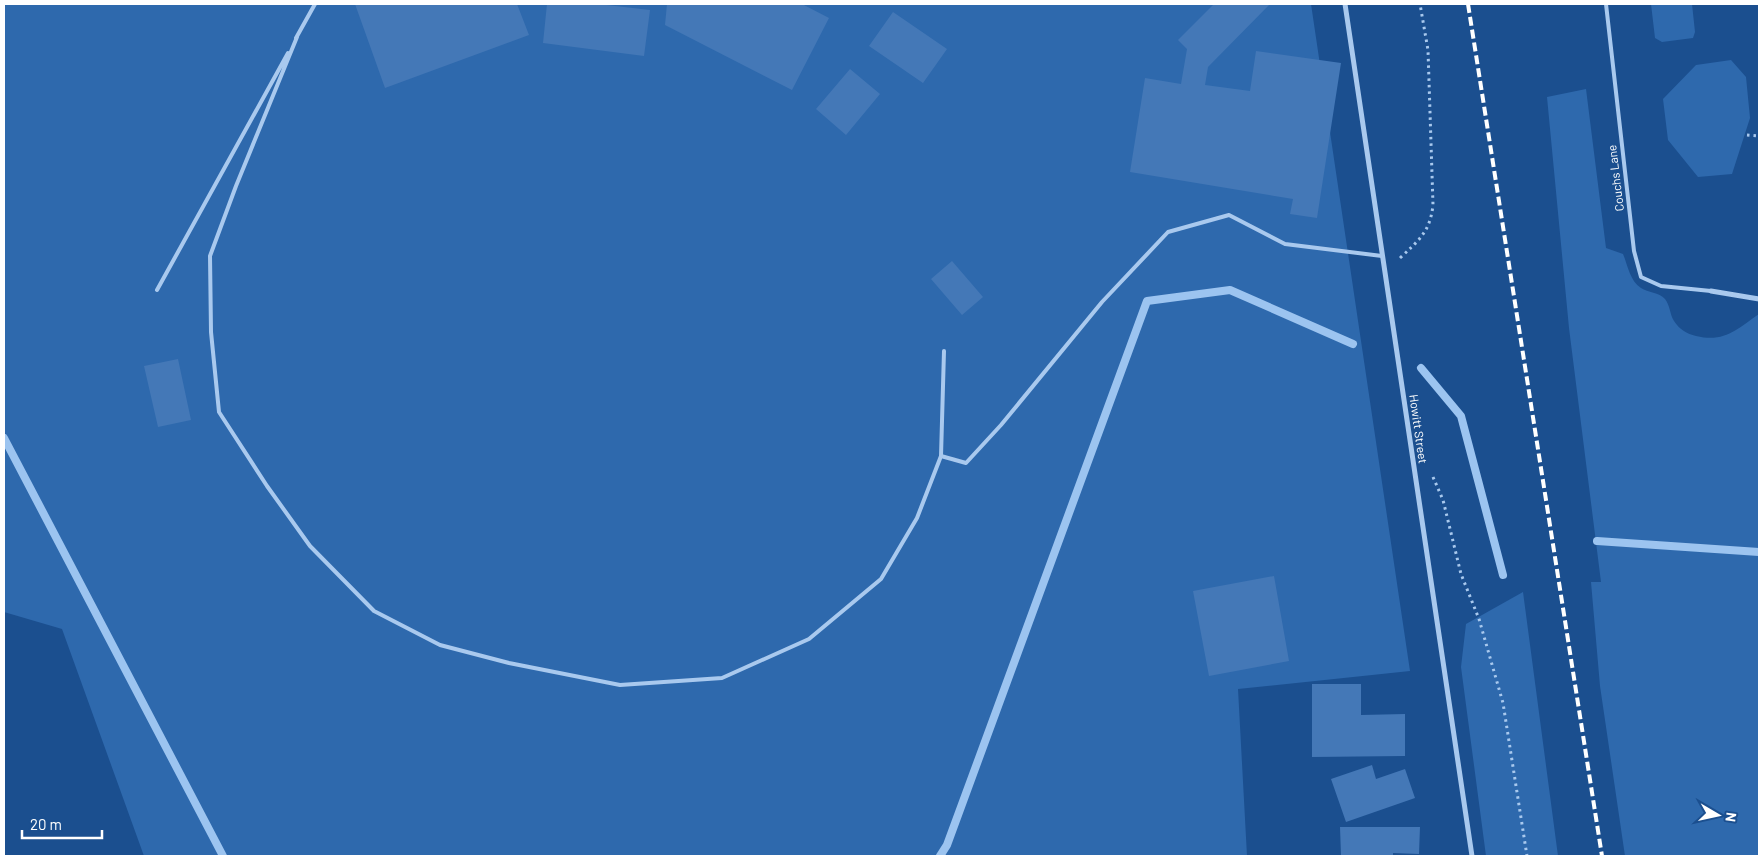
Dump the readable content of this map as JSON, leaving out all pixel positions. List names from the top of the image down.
{
  "streets": {
    "street": ["Howitt Street"],
    "lane": ["Couchs Lane"]
  },
  "scale_bar": "20 m",
  "north": "right"
}
